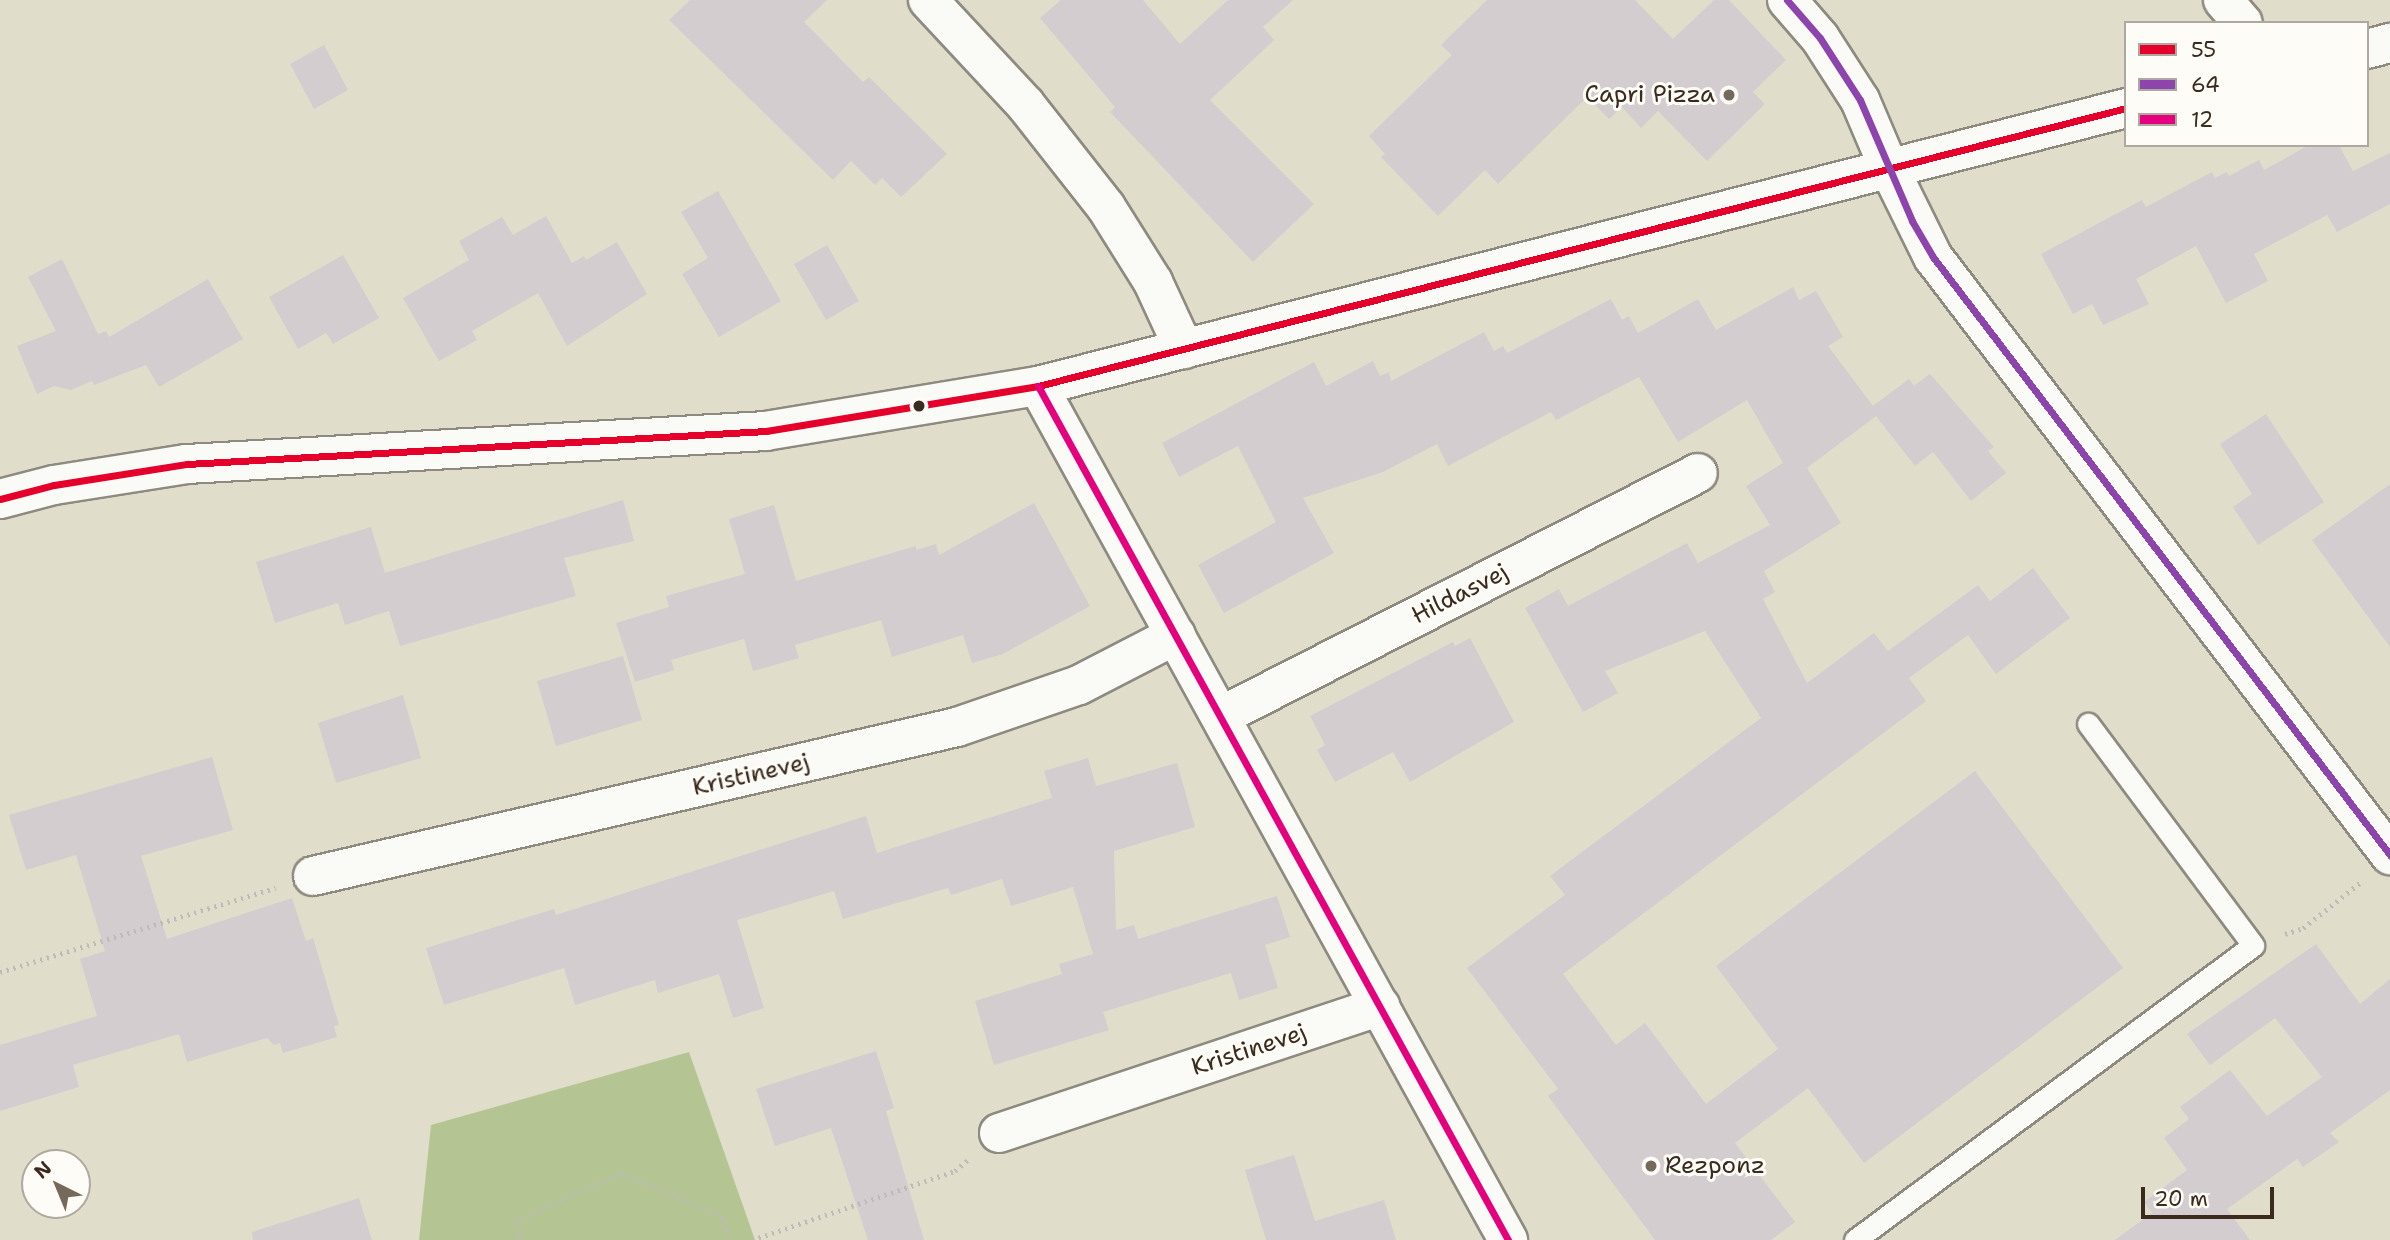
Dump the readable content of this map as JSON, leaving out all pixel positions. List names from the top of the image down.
{
  "streets": {
    "street": ["Hildasvej", "Kristinevej"]
  },
  "places": ["Capri Pizza", "Rezponz"],
  "lines": ["transit line 64", "transit line 55", "transit line 12"],
  "legend": ["55", "64", "12"],
  "scale_bar": "20 m",
  "north": "top left"
}
